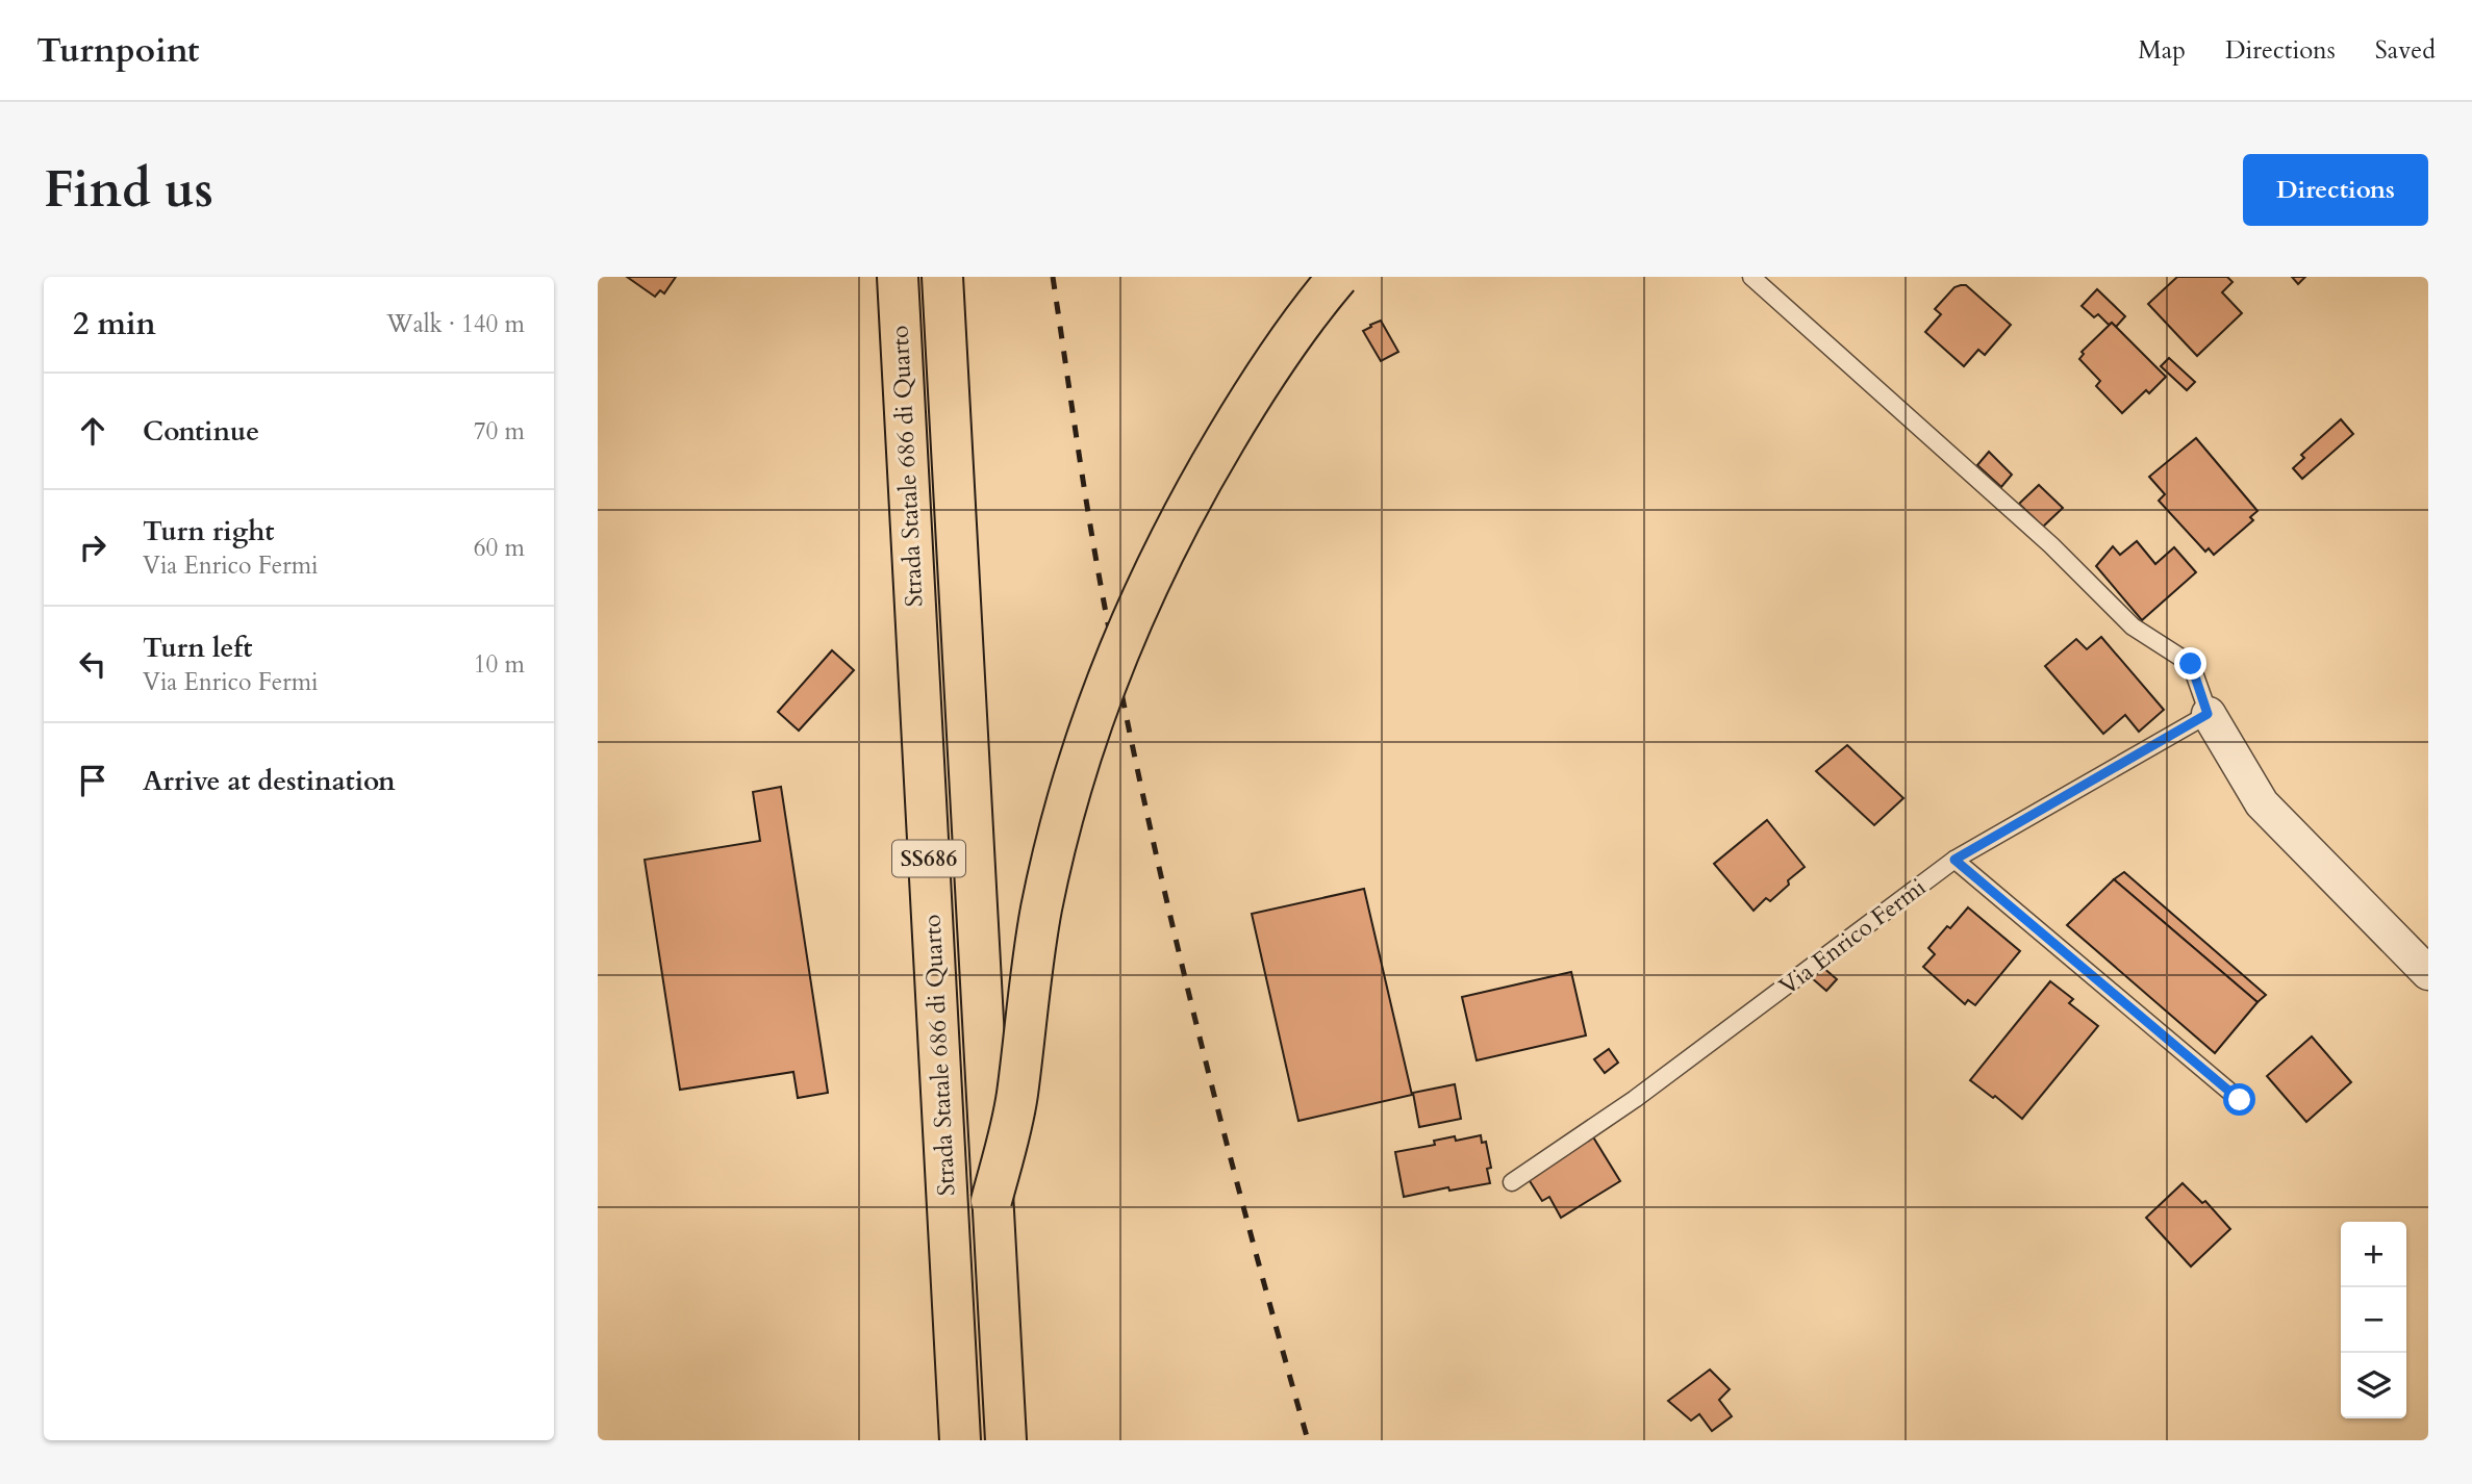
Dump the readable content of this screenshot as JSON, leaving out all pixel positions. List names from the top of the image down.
{
  "streets": {
    "highway": ["Strada Statale 686 di Quarto", "SS686"],
    "lane": ["Via Enrico Fermi"]
  },
  "page": {
    "header": "Turnpoint",
    "nav": ["Map", "Directions", "Saved"],
    "buttons": "Directions",
    "title": "Find us",
    "heading": ["2 min", "Walk · 140 m"],
    "list": [
      ["Continue", "70 m"],
      ["Turn right", "Via Enrico Fermi", "60 m"],
      ["Turn left", "Via Enrico Fermi", "10 m"],
      "Arrive at destination"
    ],
    "map_buttons": ["+", "−"]
  }
}
